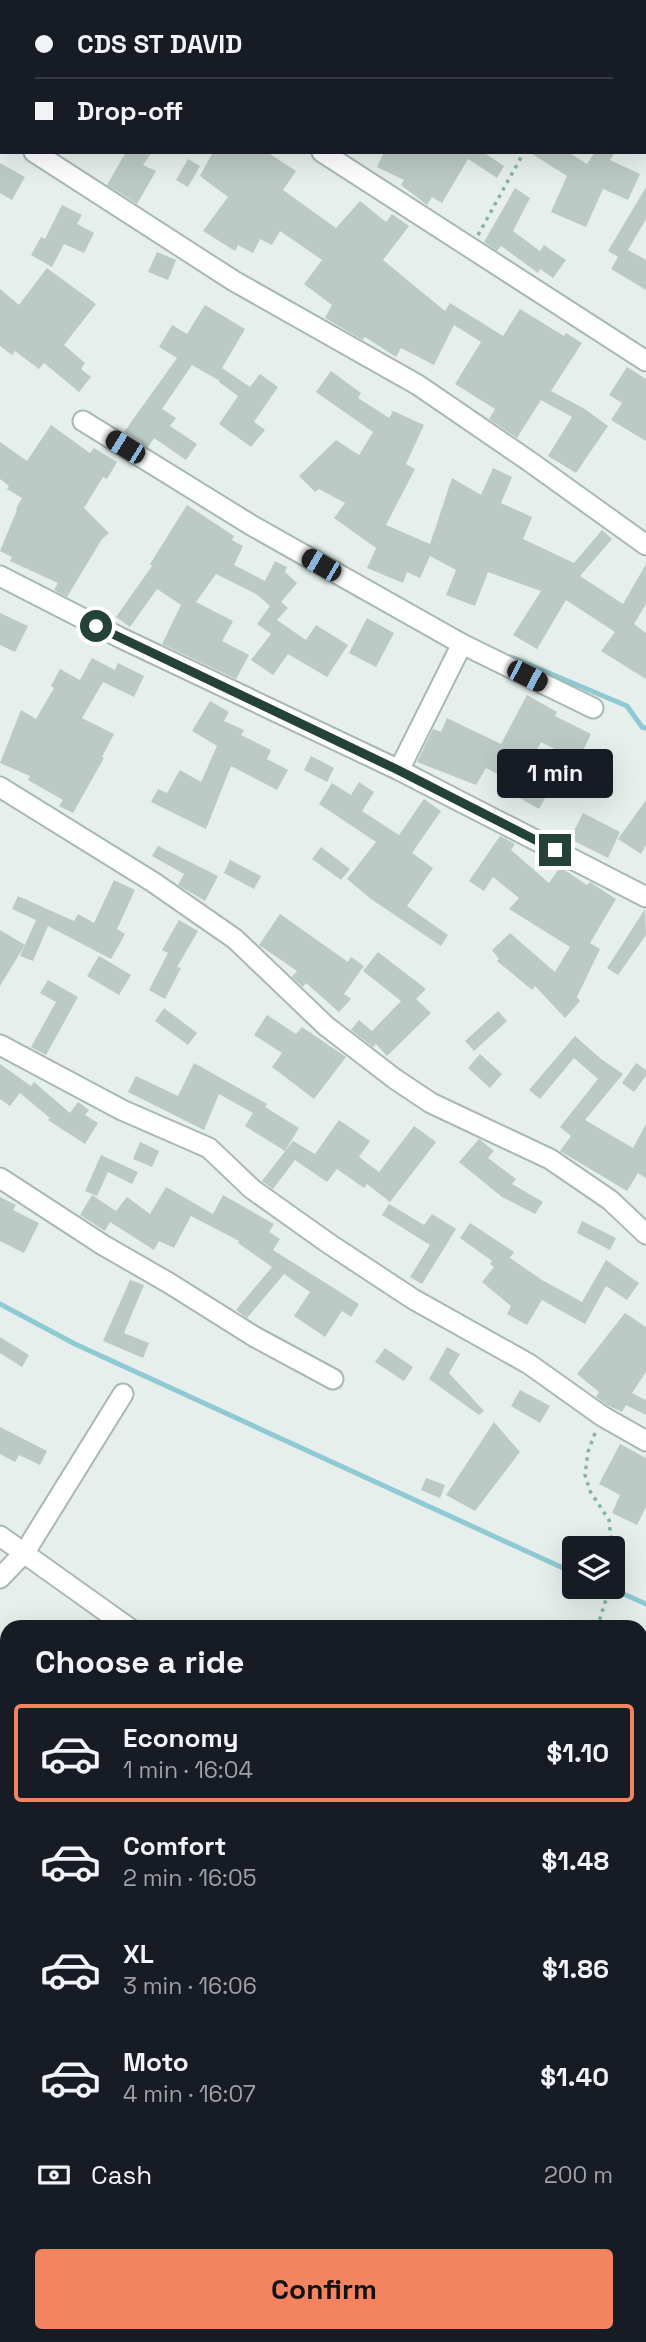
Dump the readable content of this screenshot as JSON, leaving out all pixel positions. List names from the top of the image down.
{
  "page": {
    "banner": ["CDS ST DAVID", "Drop-off"],
    "bubble": "1 min",
    "heading": "Choose a ride",
    "list": [
      {
        "name": "Economy",
        "note": "1 min · 16:04",
        "value": "$1.10"
      },
      {
        "name": "Comfort",
        "note": "2 min · 16:05",
        "value": "$1.48"
      },
      {
        "name": "XL",
        "note": "3 min · 16:06",
        "value": "$1.86"
      },
      {
        "name": "Moto",
        "note": "4 min · 16:07",
        "value": "$1.40"
      }
    ],
    "pay": ["Cash", "200 m"],
    "buttons": "Confirm"
  }
}
